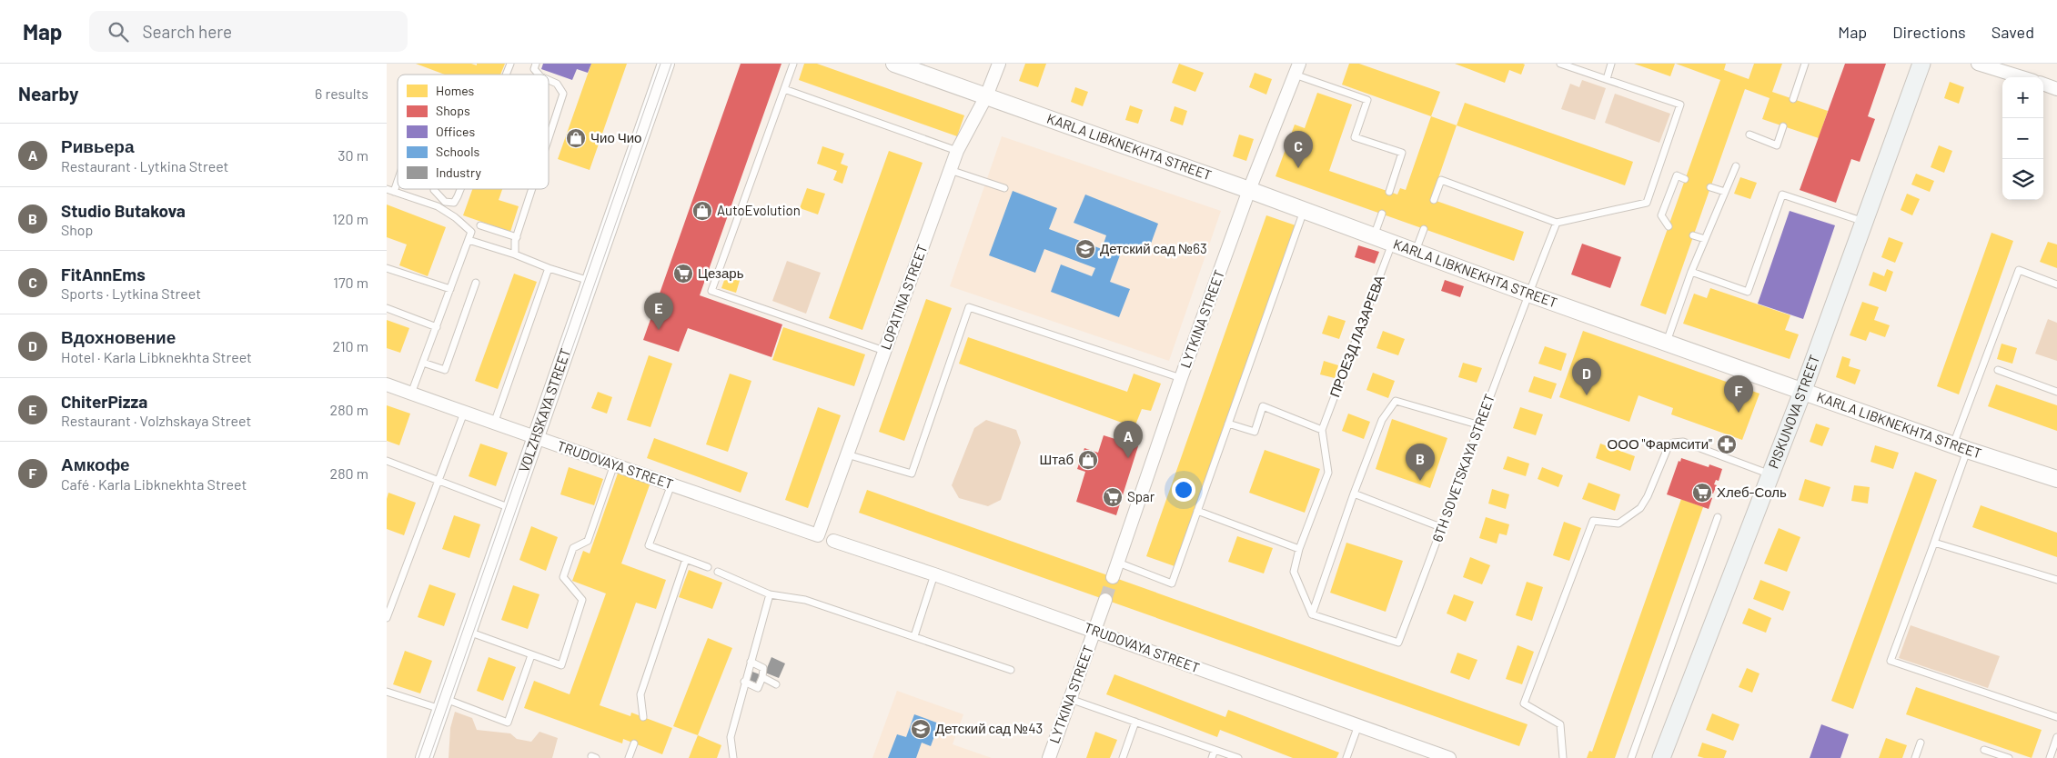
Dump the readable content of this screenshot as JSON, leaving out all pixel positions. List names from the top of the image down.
{
  "streets": {
    "main road": ["PISKUNOVA STREET"],
    "street": [
      "KARLA LIBKNEKHTA STREET",
      "LOPATINA STREET",
      "LYTKINA STREET",
      "VOLZHSKAYA STREET",
      "TRUDOVAYA STREET"
    ],
    "lane": ["ПРОЕЗД ЛАЗАРЕВА", "6TH SOVETSKAYA STREET"]
  },
  "crossings": [
    ["KARLA LIBKNEKHTA STREET", "LOPATINA STREET"],
    ["KARLA LIBKNEKHTA STREET", "LYTKINA STREET"],
    ["KARLA LIBKNEKHTA STREET", "ПРОЕЗД ЛАЗАРЕВА"],
    ["KARLA LIBKNEKHTA STREET", "PISKUNOVA STREET"],
    ["KARLA LIBKNEKHTA STREET", "6TH SOVETSKAYA STREET"],
    ["LOPATINA STREET", "TRUDOVAYA STREET"],
    ["LYTKINA STREET", "TRUDOVAYA STREET"],
    ["VOLZHSKAYA STREET", "TRUDOVAYA STREET"]
  ],
  "places": {
    "shop": ["Чио Чио", "AutoEvolution", "Штаб"],
    "school or university": ["Детский сад №63", "Детский сад №43"],
    "supermarket": ["Цезарь", "Хлеб-Соль", "Spar"],
    "pharmacy": ["ООО \"Фармсити\""]
  },
  "legend": [
    "Homes",
    "Shops",
    "Offices",
    "Schools",
    "Industry"
  ],
  "page": {
    "header": "Map",
    "search": "Search here",
    "nav": ["Map", "Directions", "Saved"],
    "heading": ["Nearby", "6 results"],
    "map_buttons": ["+", "−"],
    "list": [
      {
        "mark": "A",
        "name": "Ривьера",
        "note": "Restaurant · Lytkina Street",
        "value": "30 m"
      },
      {
        "mark": "B",
        "name": "Studio Butakova",
        "note": "Shop",
        "value": "120 m"
      },
      {
        "mark": "C",
        "name": "FitAnnEms",
        "note": "Sports · Lytkina Street",
        "value": "170 m"
      },
      {
        "mark": "D",
        "name": "Вдохновение",
        "note": "Hotel · Karla Libknekhta Street",
        "value": "210 m"
      },
      {
        "mark": "E",
        "name": "ChiterPizza",
        "note": "Restaurant · Volzhskaya Street",
        "value": "280 m"
      },
      {
        "mark": "F",
        "name": "Амкофе",
        "note": "Café · Karla Libknekhta Street",
        "value": "280 m"
      }
    ],
    "pins": [
      "C",
      "E",
      "D",
      "F",
      "A",
      "B"
    ]
  }
}
